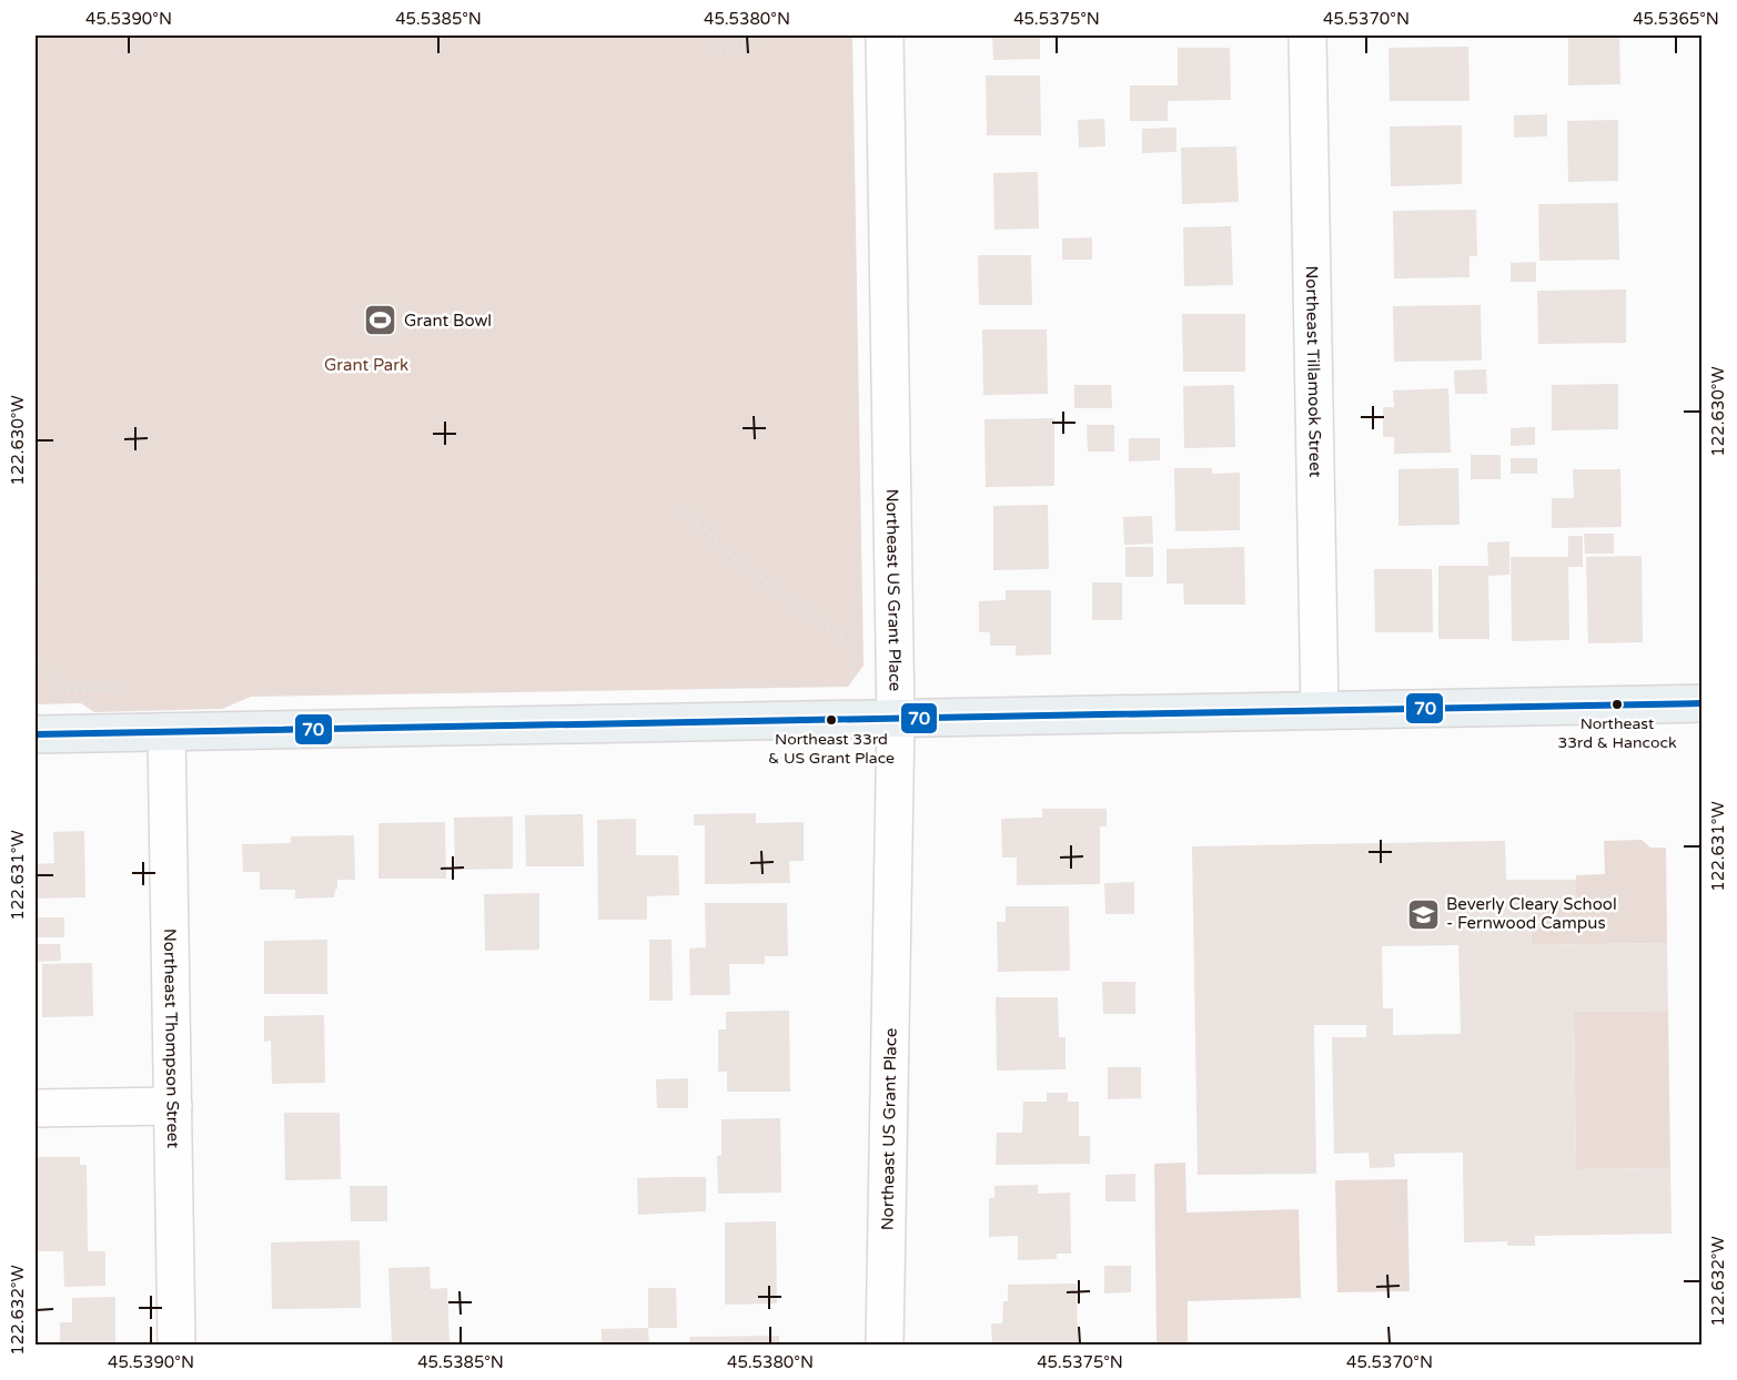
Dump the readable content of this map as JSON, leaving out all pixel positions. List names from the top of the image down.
{
  "streets": {
    "street": ["Northeast Tillamook Street", "Northeast US Grant Place", "Northeast Thompson Street"]
  },
  "parks": ["Grant Park"],
  "places": {
    "sports": ["Grant Bowl"],
    "other": ["Northeast 33rd & Hancock", "Northeast 33rd & US Grant Place"],
    "school or university": ["Beverly Cleary School - Fernwood Campus"]
  },
  "lines": ["transit line 70"],
  "coordinates": [
    "45.5390°N",
    "45.5385°N",
    "45.5380°N",
    "45.5375°N",
    "45.5370°N",
    "45.5365°N",
    "122.630°W",
    "122.631°W",
    "122.632°W"
  ]
}
